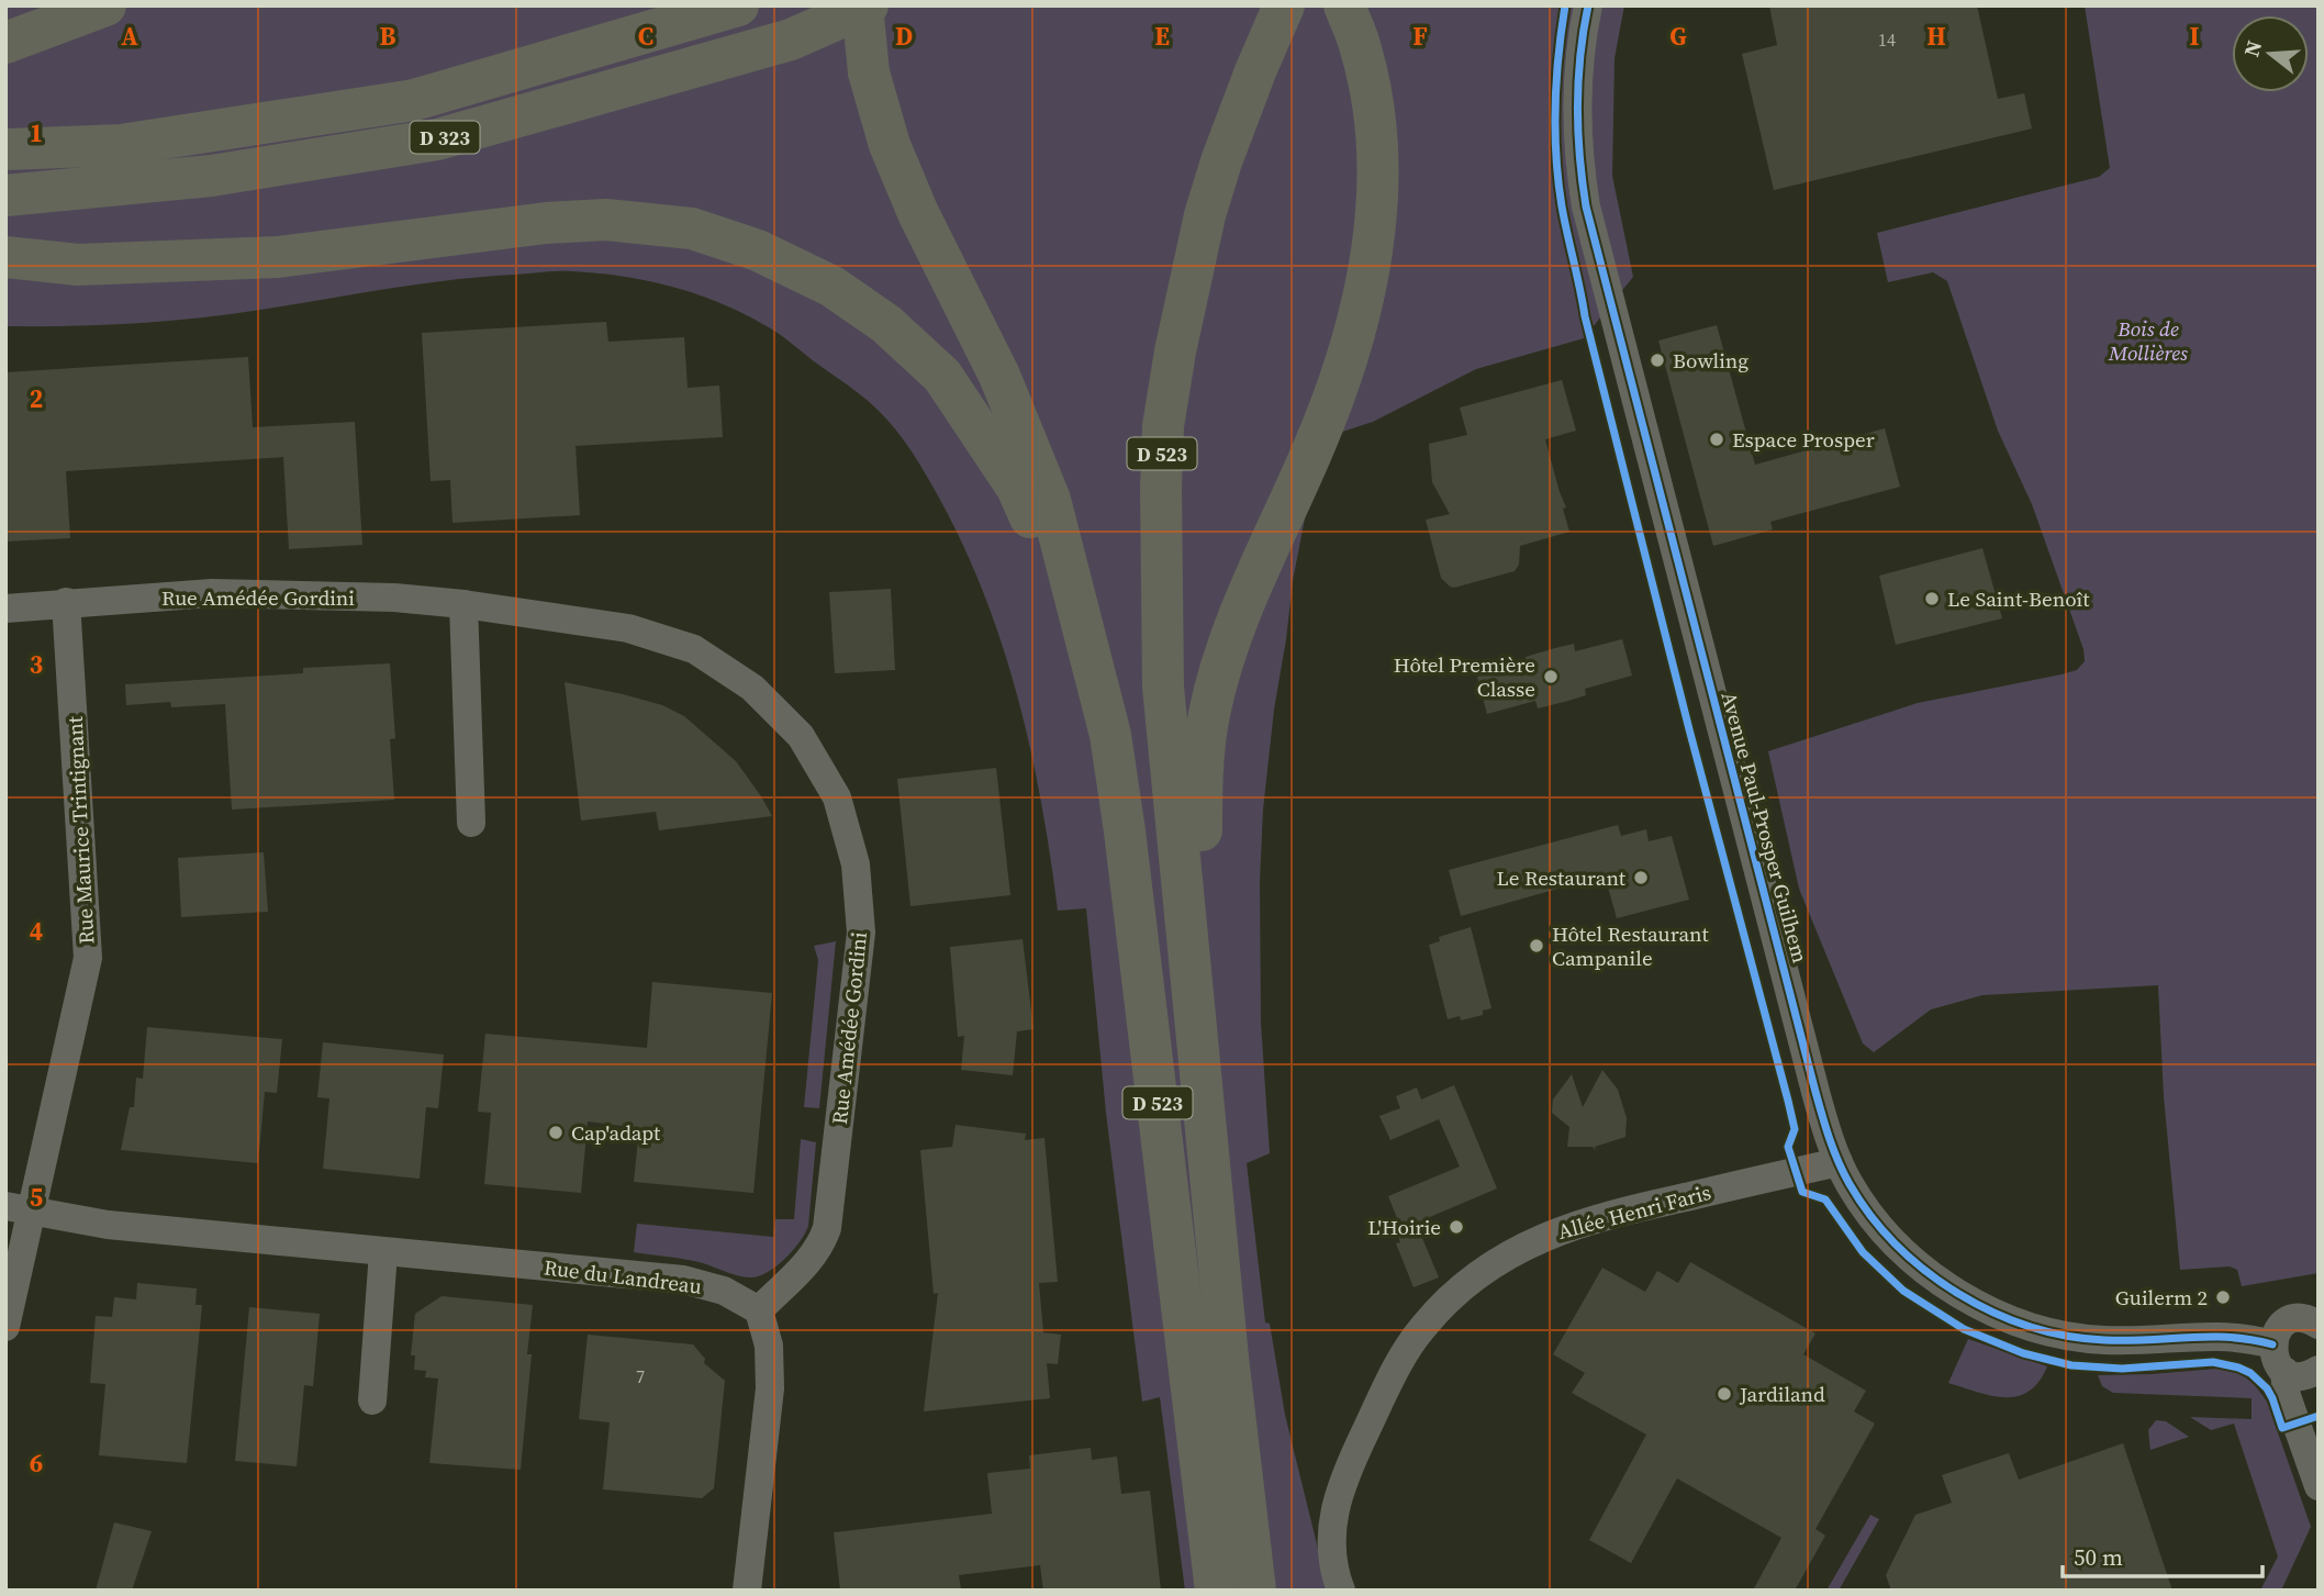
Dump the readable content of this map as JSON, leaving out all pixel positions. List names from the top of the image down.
{
  "streets": {
    "highway": ["D 323", "D 523"],
    "street": [
      "Rue Amédée Gordini",
      "Avenue Paul-Prosper Guilhem",
      "Rue Maurice Trintignant",
      "Allée Henri Faris",
      "Rue du Landreau"
    ]
  },
  "crossings": [
    ["D 323", "D 523"],
    ["Rue Amédée Gordini", "Rue Maurice Trintignant"],
    ["Rue Amédée Gordini", "Rue du Landreau"],
    ["Avenue Paul-Prosper Guilhem", "Allée Henri Faris"],
    ["Rue Maurice Trintignant", "Rue du Landreau"]
  ],
  "parks": ["Bois de Mollières"],
  "places": [
    "Bowling",
    "Espace Prosper",
    "Le Saint-Benoît",
    "Hôtel Première Classe",
    "Le Restaurant",
    "Hôtel Restaurant Campanile",
    "Cap'adapt",
    "L'Hoirie",
    "Guilerm 2",
    "Jardiland"
  ],
  "house_numbers": ["14", "7"],
  "scale_bar": "50 m",
  "north": "left",
  "grid": {
    "columns": [
      "A",
      "B",
      "C",
      "D",
      "E",
      "F",
      "G",
      "H",
      "I"
    ],
    "rows": [
      "1",
      "2",
      "3",
      "4",
      "5",
      "6"
    ]
  }
}
